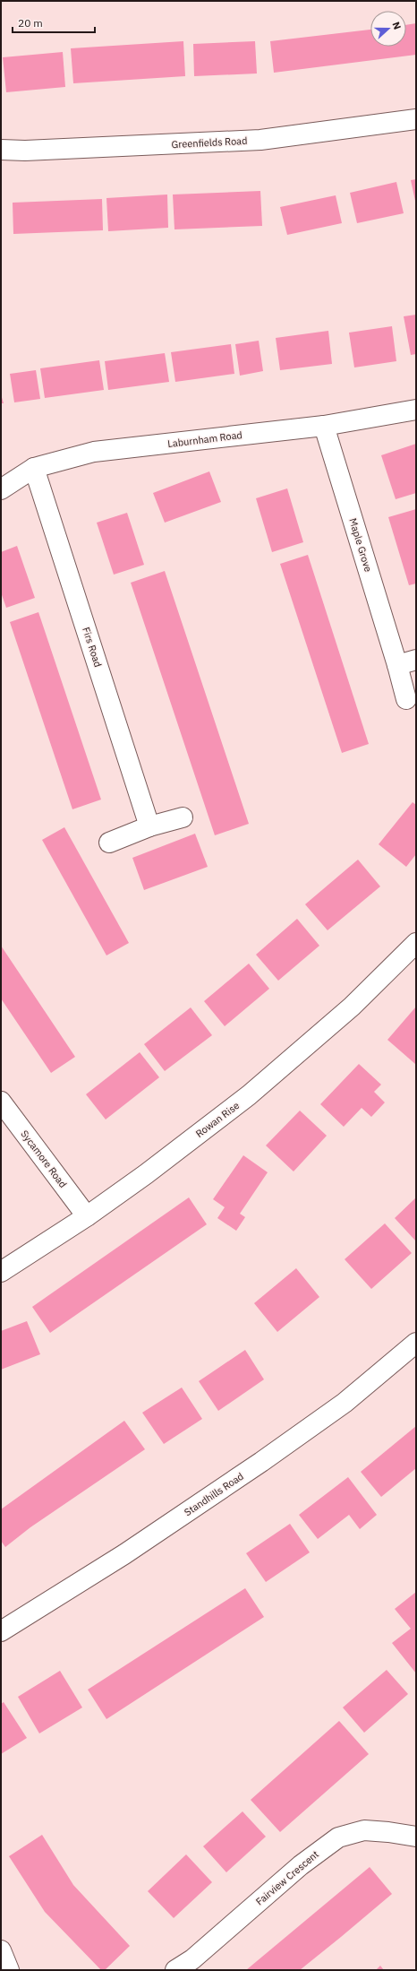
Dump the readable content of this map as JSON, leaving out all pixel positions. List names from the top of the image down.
{
  "streets": {
    "street": [
      "Greenfields Road",
      "Laburnham Road",
      "Maple Grove",
      "Firs Road",
      "Rowan Rise",
      "Sycamore Road",
      "Standhills Road",
      "Fairview Crescent"
    ]
  },
  "crossings": [
    ["Laburnham Road", "Maple Grove"],
    ["Laburnham Road", "Firs Road"],
    ["Rowan Rise", "Sycamore Road"]
  ],
  "scale_bar": "20 m",
  "north": "right"
}
